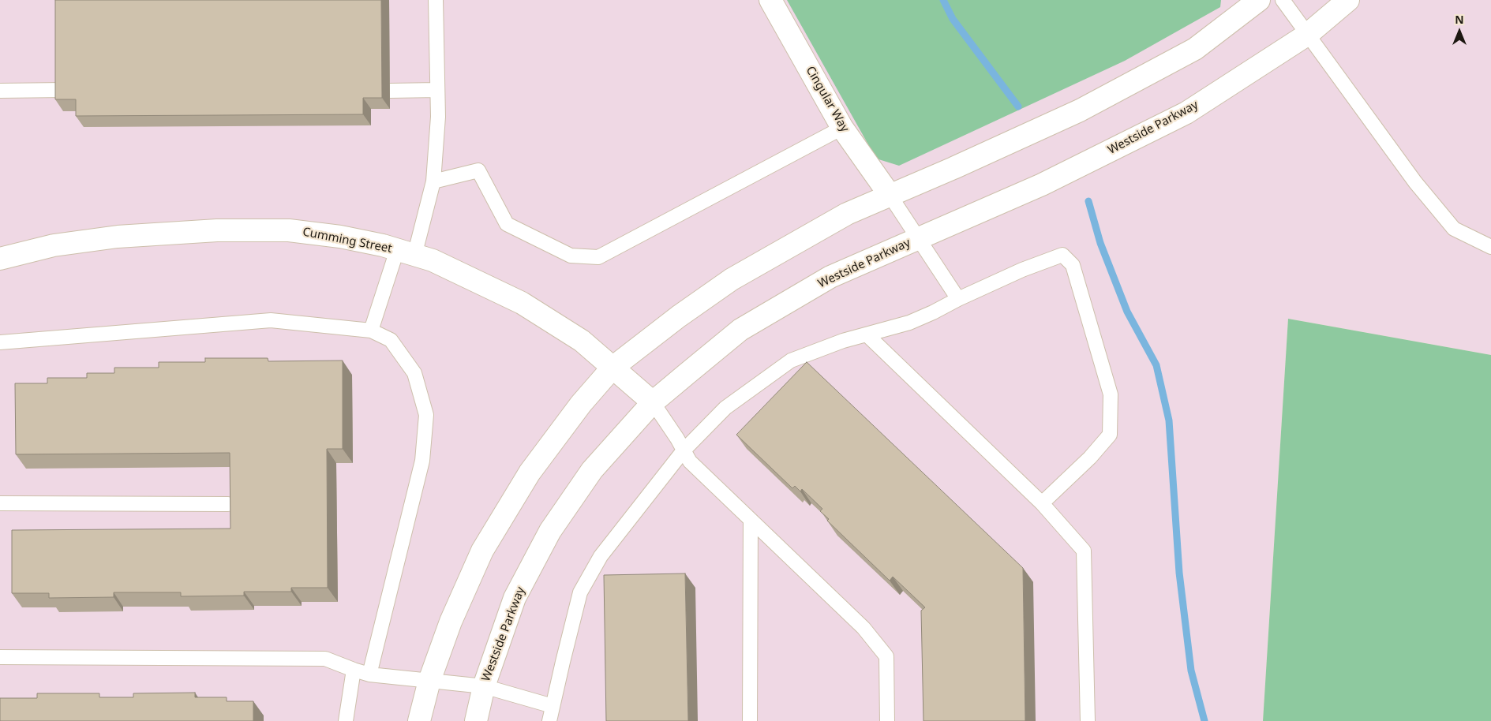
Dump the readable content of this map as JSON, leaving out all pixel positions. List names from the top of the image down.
{
  "streets": {
    "main road": ["Cingular Way", "Westside Parkway", "Cumming Street"]
  },
  "crossings": [
    ["Westside Parkway", "Cumming Street"]
  ],
  "north": "top"
}
